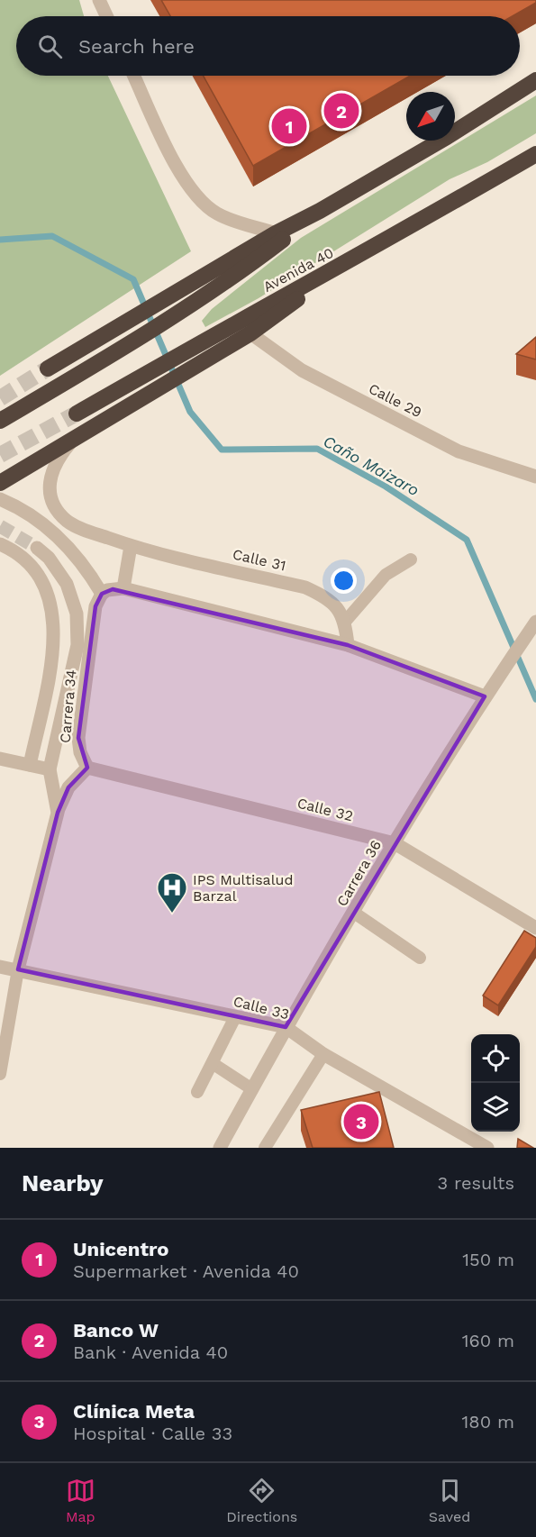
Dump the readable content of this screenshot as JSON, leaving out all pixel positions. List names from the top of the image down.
{
  "streets": {
    "highway": ["Avenida 40"],
    "street": [
      "Calle 29",
      "Calle 31",
      "Carrera 34",
      "Calle 32",
      "Carrera 36",
      "Calle 33"
    ]
  },
  "crossings": [
    ["Carrera 34", "Calle 32"],
    ["Calle 32", "Carrera 36"],
    ["Carrera 36", "Calle 33"]
  ],
  "water": ["Caño Maizaro"],
  "places": {
    "hospital": ["IPS Multisalud Barzal"]
  },
  "north": "bottom left",
  "page": {
    "search": "Search here",
    "pins": ["2", "1", "3"],
    "heading": ["Nearby", "3 results"],
    "list": [
      {
        "mark": "1",
        "name": "Unicentro",
        "note": "Supermarket · Avenida 40",
        "value": "150 m"
      },
      {
        "mark": "2",
        "name": "Banco W",
        "note": "Bank · Avenida 40",
        "value": "160 m"
      },
      {
        "mark": "3",
        "name": "Clínica Meta",
        "note": "Hospital · Calle 33",
        "value": "180 m"
      }
    ],
    "nav": ["Map", "Directions", "Saved"]
  }
}
